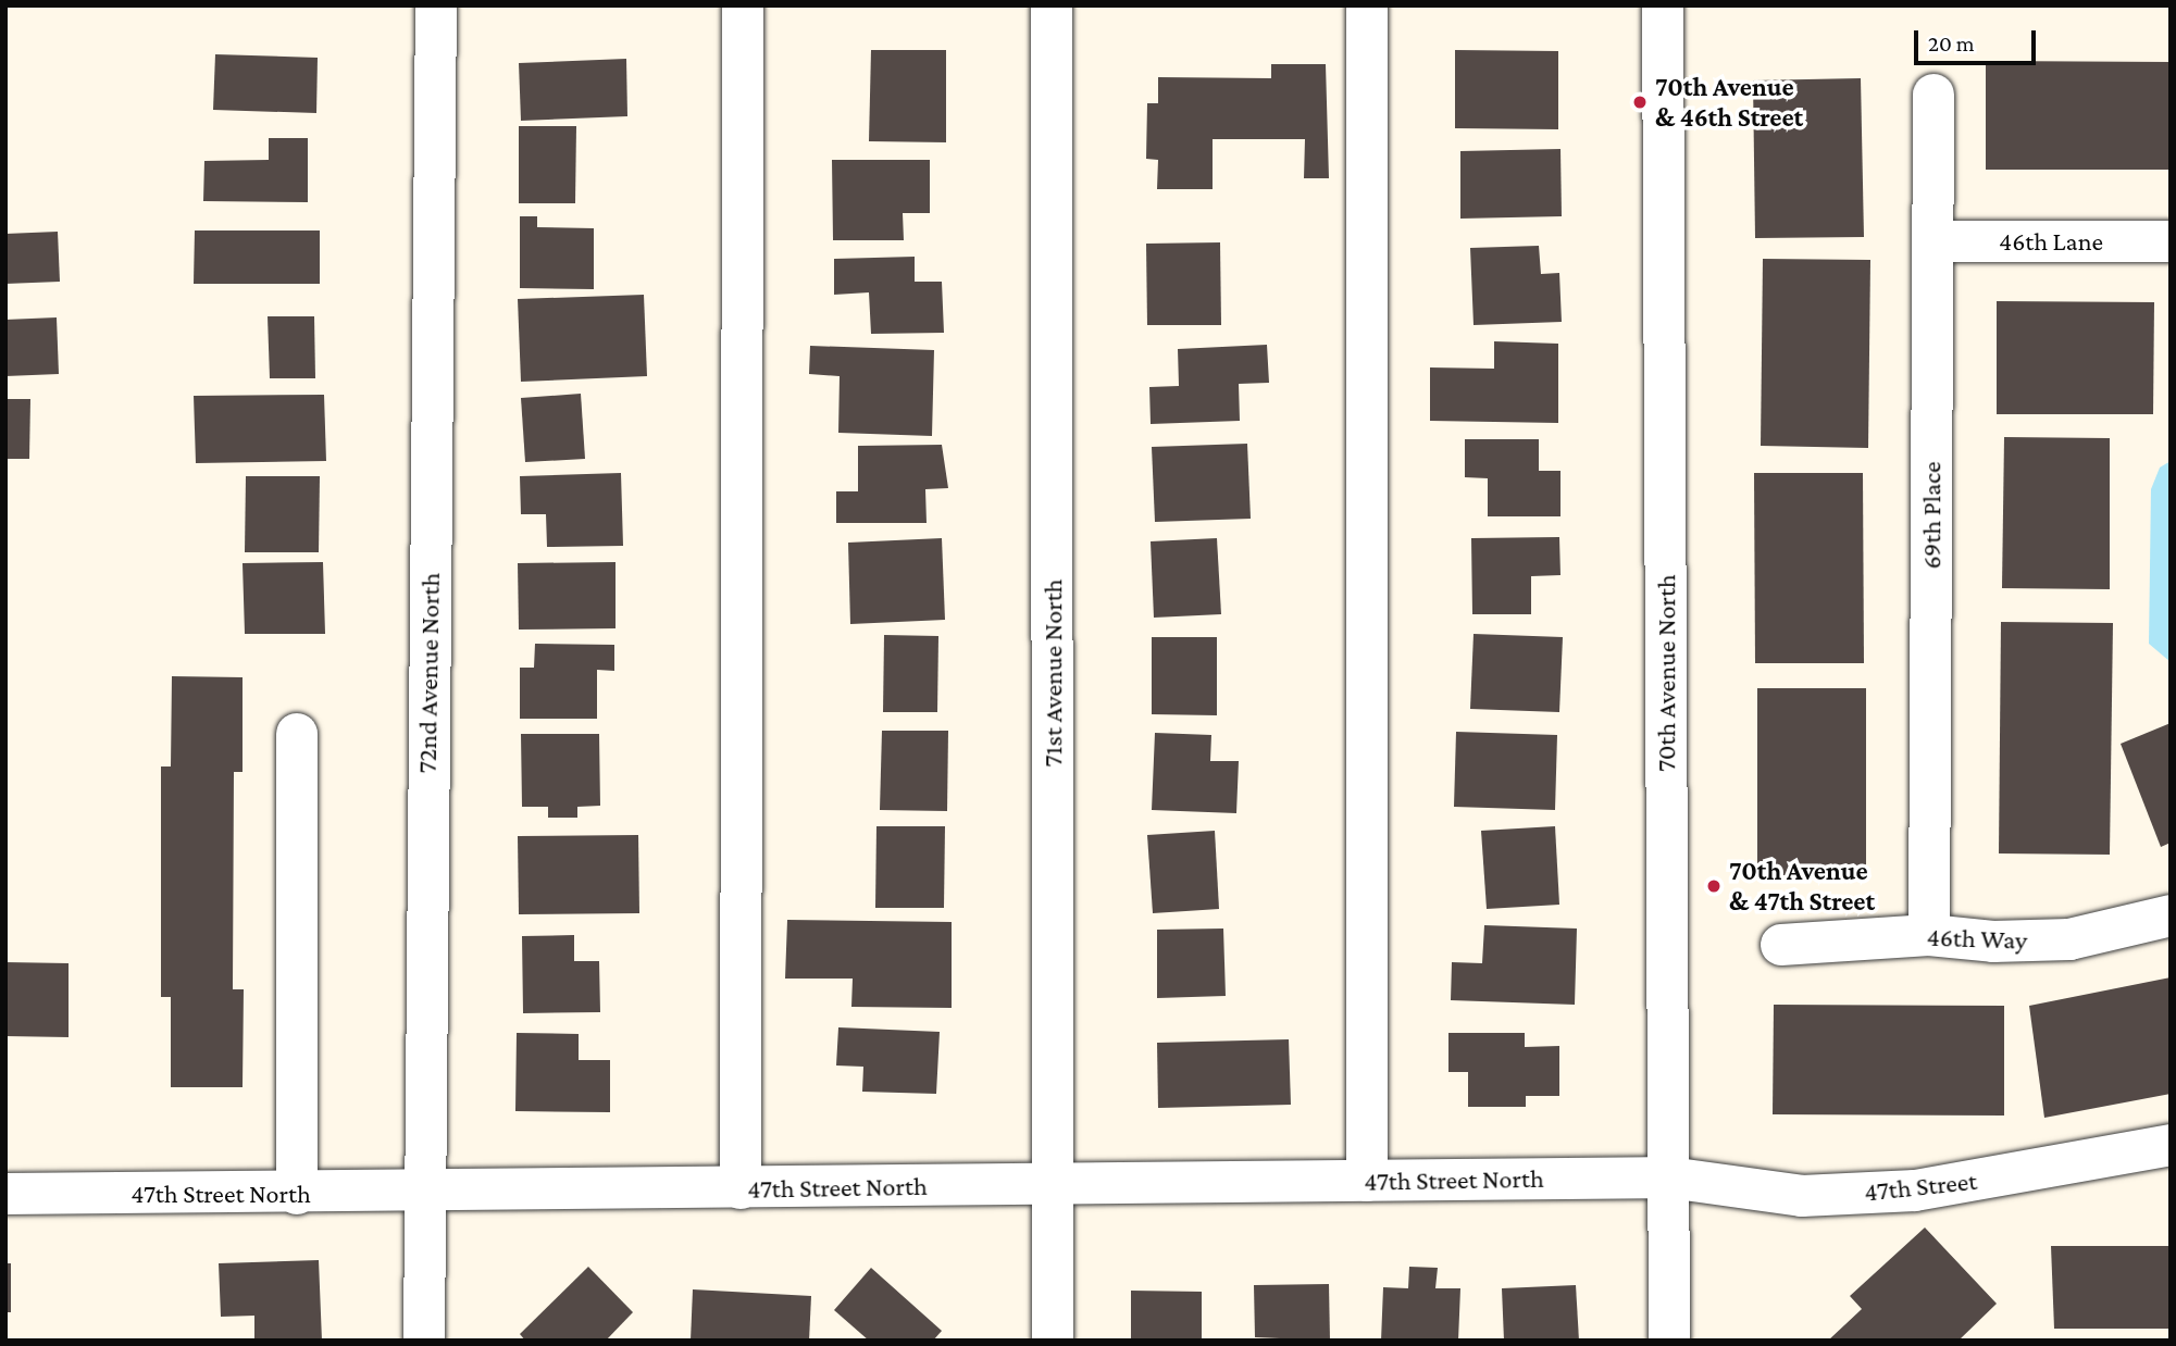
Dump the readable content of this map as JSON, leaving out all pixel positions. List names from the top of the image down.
{
  "streets": {
    "street": [
      "46th Lane",
      "69th Place",
      "72nd Avenue North",
      "71st Avenue North",
      "70th Avenue North",
      "46th Way",
      "47th Street North",
      "47th Street"
    ]
  },
  "crossings": [
    ["46th Lane", "69th Place"],
    ["69th Place", "46th Way"],
    ["72nd Avenue North", "47th Street North"],
    ["71st Avenue North", "47th Street North"],
    ["70th Avenue North", "47th Street North"],
    ["70th Avenue North", "47th Street"],
    ["47th Street North", "47th Street"]
  ],
  "places": ["70th Avenue & 46th Street", "70th Avenue & 47th Street"],
  "scale_bar": "20 m"
}
